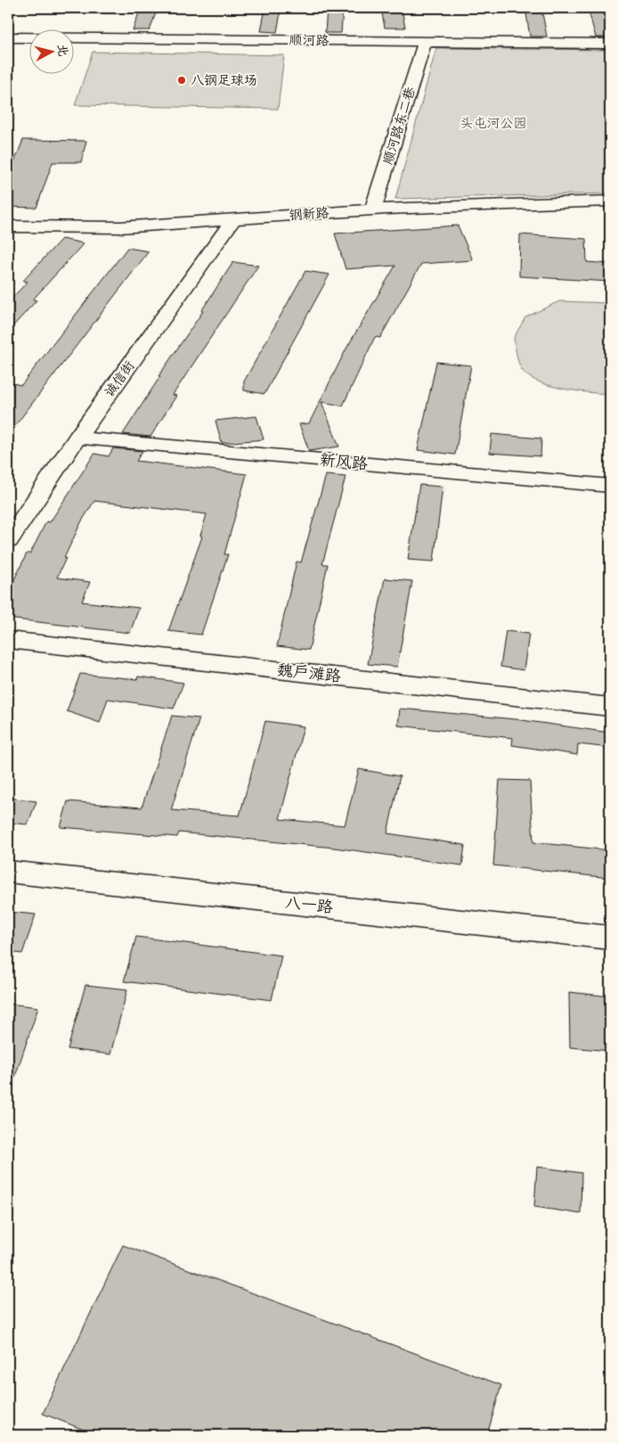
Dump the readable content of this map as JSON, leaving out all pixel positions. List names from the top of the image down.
{
  "streets": {
    "street": [
      "顺河路",
      "顺河路东二巷",
      "钢新路",
      "诚信街",
      "新风路",
      "魏户滩路",
      "八一路"
    ]
  },
  "crossings": [
    ["顺河路", "顺河路东二巷"],
    ["顺河路东二巷", "钢新路"],
    ["钢新路", "诚信街"],
    ["诚信街", "新风路"]
  ],
  "parks": ["头屯河公园"],
  "places": ["八钢足球场"],
  "north": "right"
}
